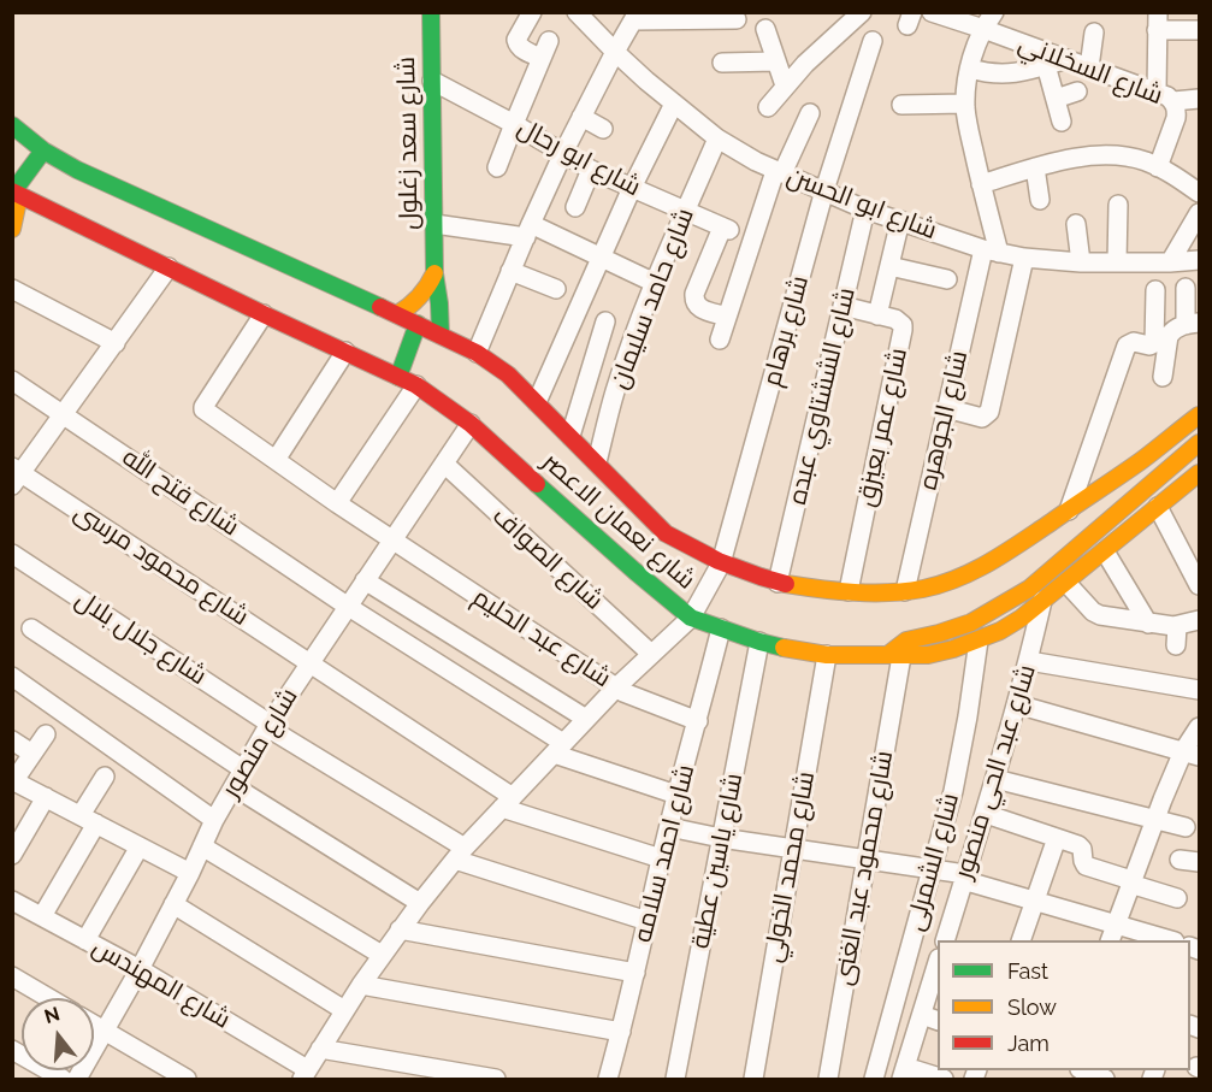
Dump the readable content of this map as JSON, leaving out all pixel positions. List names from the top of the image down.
{
  "streets": {
    "main road": ["شارع سعد زغلول", "شارع نعمان الاعصر"],
    "street": [
      "شارع السخلاني",
      "شارع ابو رحال",
      "شارع ابو الحسن",
      "شارع حامد سليمان",
      "شارع برهام",
      "شارع الششتاوي عبده",
      "شارع الجوهره",
      "شارع عمر بعيزق",
      "شارع فتح الله",
      "شارع الصواف",
      "شارع محمود مرسى",
      "شارع جلال بلال",
      "شارع عبد الحليم",
      "شارع منصور",
      "شارع عبد الحي منصور",
      "شارع احمد سلامه",
      "شارع ياسين عطية",
      "شارع الشمرلى",
      "شارع محمد الخولي",
      "شارع محمود عبد الغنى",
      "شارع المهندس"
    ]
  },
  "crossings": [
    ["شارع سعد زغلول", "شارع ابو رحال"],
    ["شارع سعد زغلول", "شارع نعمان الاعصر"],
    ["شارع ابو رحال", "شارع حامد سليمان"],
    ["شارع ابو الحسن", "شارع حامد سليمان"],
    ["شارع ابو الحسن", "شارع برهام"],
    ["شارع ابو الحسن", "شارع الششتاوي عبده"],
    ["شارع ابو الحسن", "شارع الجوهره"],
    ["شارع حامد سليمان", "شارع نعمان الاعصر"],
    ["شارع برهام", "شارع فتح الله"],
    ["شارع برهام", "شارع نعمان الاعصر"],
    ["شارع برهام", "شارع الصواف"],
    ["شارع برهام", "شارع محمود مرسى"],
    ["شارع برهام", "شارع جلال بلال"],
    ["شارع برهام", "شارع عبد الحليم"],
    ["شارع برهام", "شارع المهندس"],
    ["شارع الششتاوي عبده", "شارع عمر بعيزق"],
    ["شارع الششتاوي عبده", "شارع نعمان الاعصر"],
    ["شارع الجوهره", "شارع نعمان الاعصر"],
    ["شارع عمر بعيزق", "شارع نعمان الاعصر"],
    ["شارع فتح الله", "شارع منصور"],
    ["شارع فتح الله", "شارع احمد سلامه"],
    ["شارع نعمان الاعصر", "شارع عبد الحليم"],
    ["شارع نعمان الاعصر", "شارع منصور"],
    ["شارع نعمان الاعصر", "شارع عبد الحي منصور"],
    ["شارع نعمان الاعصر", "شارع احمد سلامه"],
    ["شارع نعمان الاعصر", "شارع ياسين عطية"],
    ["شارع نعمان الاعصر", "شارع الشمرلى"],
    ["شارع نعمان الاعصر", "شارع محمد الخولي"],
    ["شارع نعمان الاعصر", "شارع محمود عبد الغنى"],
    ["شارع الصواف", "شارع منصور"],
    ["شارع محمود مرسى", "شارع منصور"],
    ["شارع محمود مرسى", "شارع احمد سلامه"],
    ["شارع جلال بلال", "شارع منصور"],
    ["شارع جلال بلال", "شارع احمد سلامه"],
    ["شارع عبد الحليم", "شارع منصور"],
    ["شارع عبد الحليم", "شارع احمد سلامه"],
    ["شارع منصور", "شارع المهندس"]
  ],
  "legend": ["Fast", "Slow", "Jam"],
  "north": "top"
}
